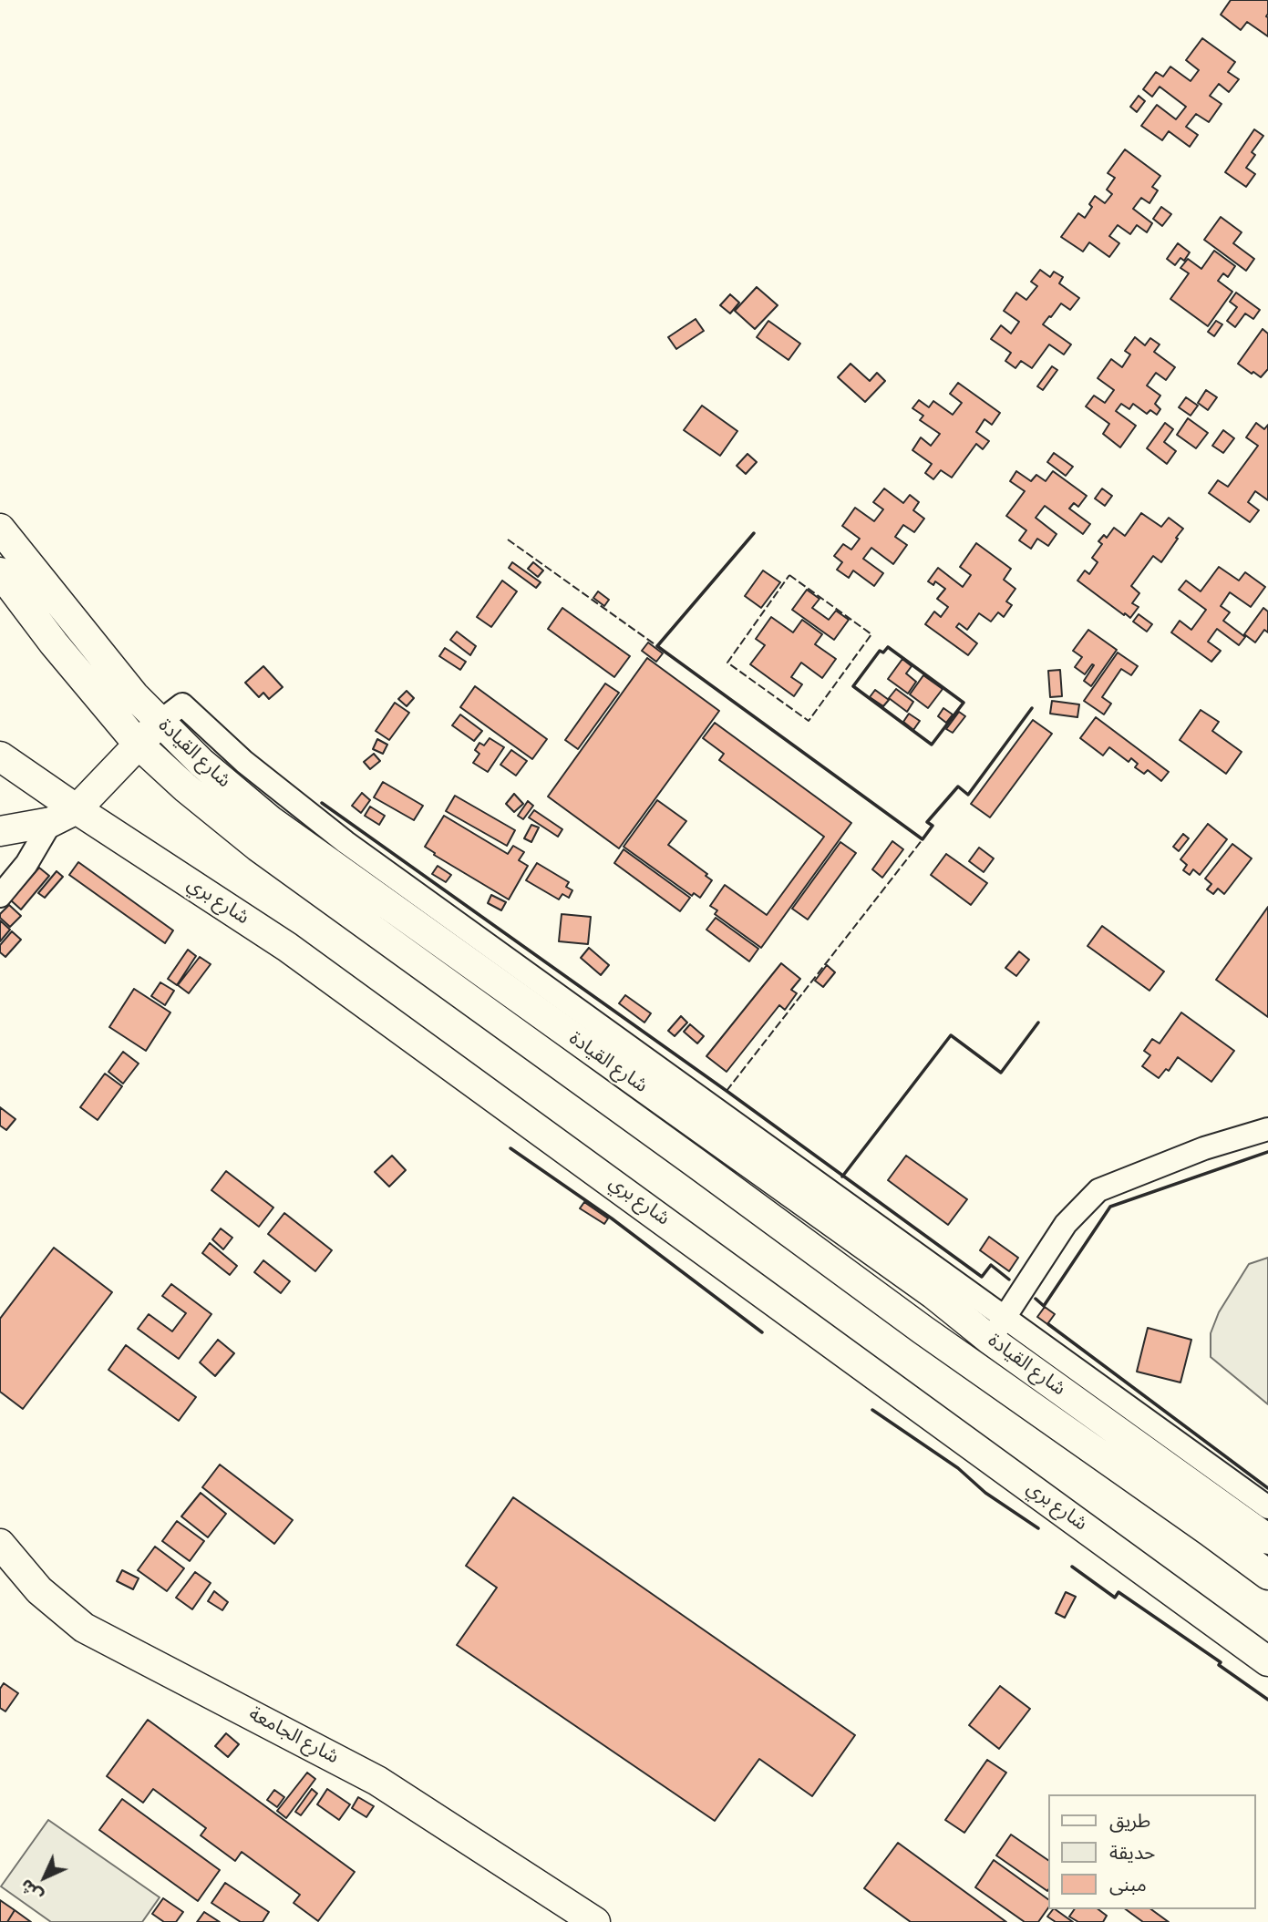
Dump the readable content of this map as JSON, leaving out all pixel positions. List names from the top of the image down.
{
  "streets": {
    "main road": ["شارع القيادة", "شارع بري", "شارع الجامعة"]
  },
  "legend": ["طريق", "حديقة", "مبنى"],
  "north": "bottom left"
}
